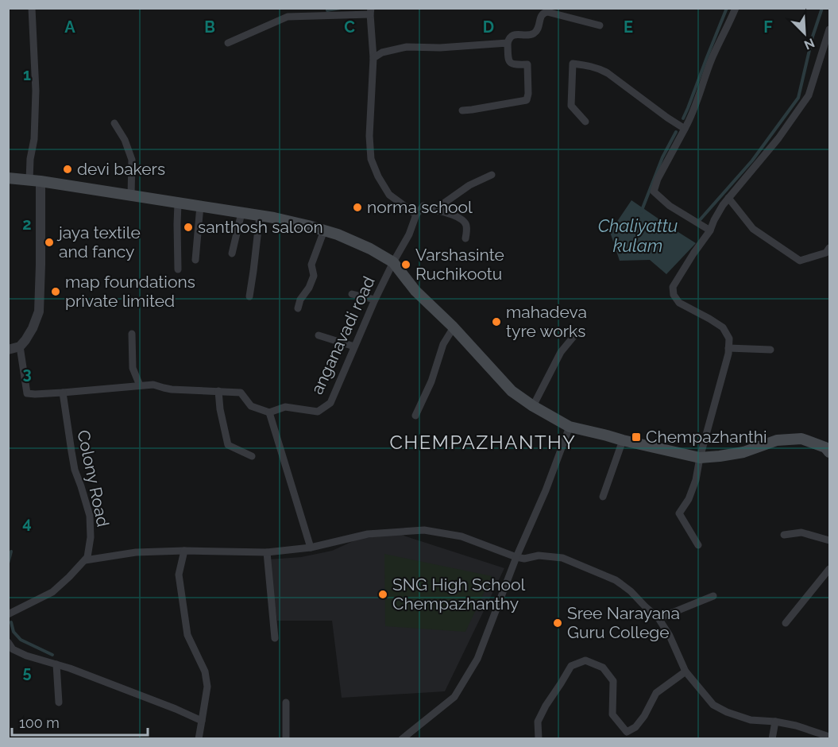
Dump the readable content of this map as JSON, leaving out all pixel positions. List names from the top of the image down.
{
  "streets": {
    "street": ["anganavadi road", "Colony Road"]
  },
  "districts": ["CHEMPAZHANTHY"],
  "water": ["Chaliyattu kulam"],
  "places": {
    "other": [
      "devi bakers",
      "norma school",
      "santhosh saloon",
      "jaya textile and fancy",
      "Varshasinte Ruchikootu",
      "map foundations private limited",
      "mahadeva tyre works",
      "SNG High School Chempazhanthy",
      "Sree Narayana Guru College"
    ],
    "transit": ["Chempazhanthi"]
  },
  "scale_bar": "100 m",
  "north": "bottom right",
  "grid": {
    "columns": [
      "A",
      "B",
      "C",
      "D",
      "E",
      "F"
    ],
    "rows": [
      "1",
      "2",
      "3",
      "4",
      "5"
    ]
  }
}
